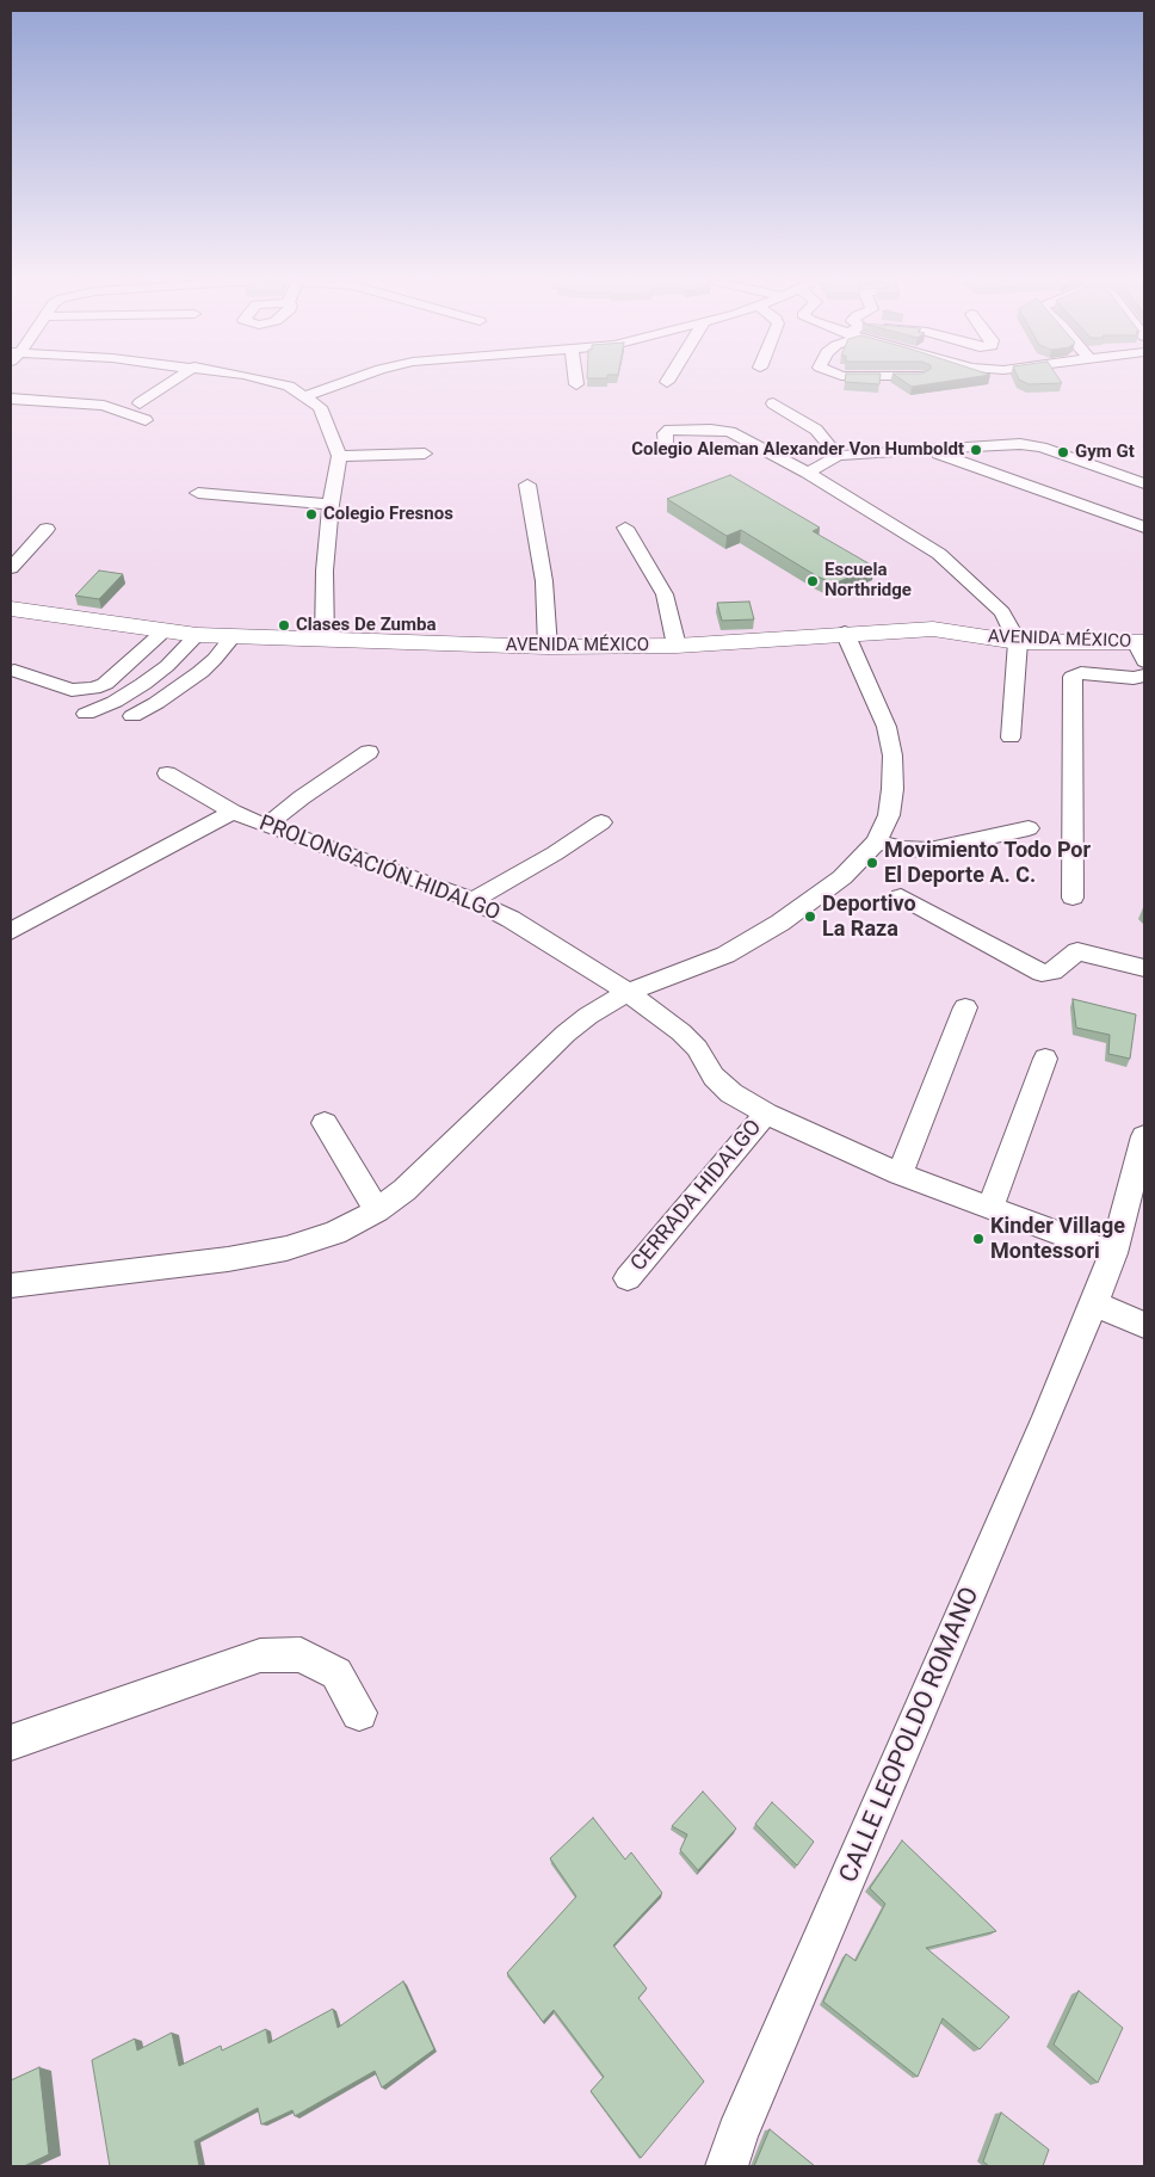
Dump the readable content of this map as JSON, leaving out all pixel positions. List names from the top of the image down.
{
  "streets": {
    "main road": ["AVENIDA MÉXICO"],
    "street": ["PROLONGACIÓN HIDALGO", "CERRADA HIDALGO", "CALLE LEOPOLDO ROMANO"]
  },
  "crossings": [
    ["PROLONGACIÓN HIDALGO", "CERRADA HIDALGO"],
    ["PROLONGACIÓN HIDALGO", "CALLE LEOPOLDO ROMANO"]
  ],
  "places": [
    "Colegio Aleman Alexander Von Humboldt",
    "Gym Gt",
    "Colegio Fresnos",
    "Escuela Northridge",
    "Clases De Zumba",
    "Movimiento Todo Por El Deporte A. C.",
    "Deportivo La Raza",
    "Kinder Village Montessori"
  ]
}
